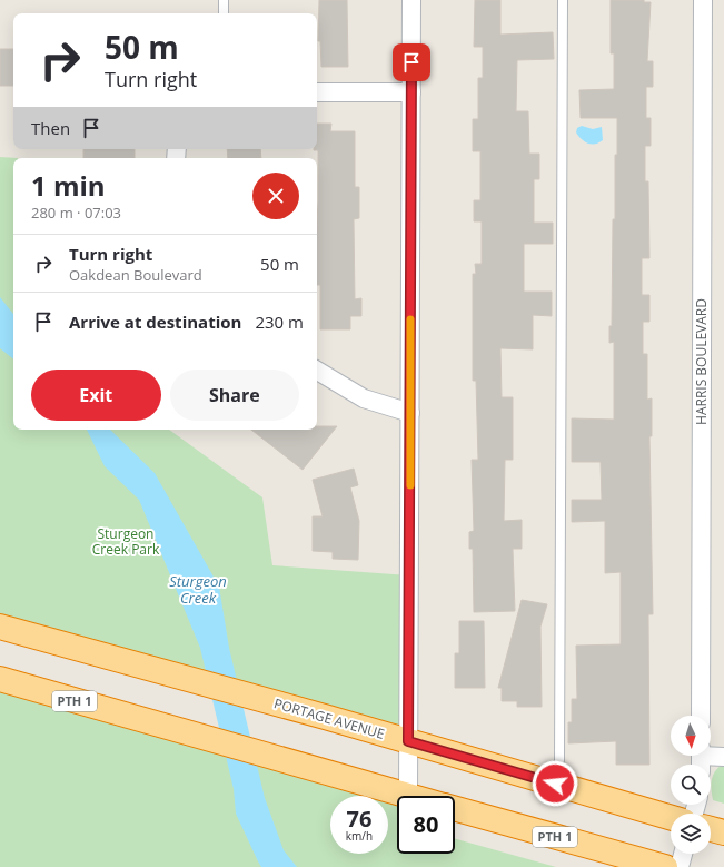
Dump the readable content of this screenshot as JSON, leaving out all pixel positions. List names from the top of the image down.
{
  "streets": {
    "highway": ["PTH 1", "PORTAGE AVENUE"],
    "street": ["HARRIS BOULEVARD"]
  },
  "water": ["Sturgeon Creek"],
  "parks": ["Sturgeon Creek Park"],
  "north": "bottom",
  "page": {
    "turn": ["50 m", "Turn right"],
    "then": "Then",
    "heading": ["1 min", "280 m · 07:03"],
    "list": [
      {
        "name": "Turn right",
        "note": "Oakdean Boulevard",
        "value": "50 m"
      },
      {
        "name": "Arrive at destination",
        "value": "230 m"
      }
    ],
    "buttons": ["Exit", "Share"],
    "speed": "76 km/h",
    "limit": "80"
  }
}
